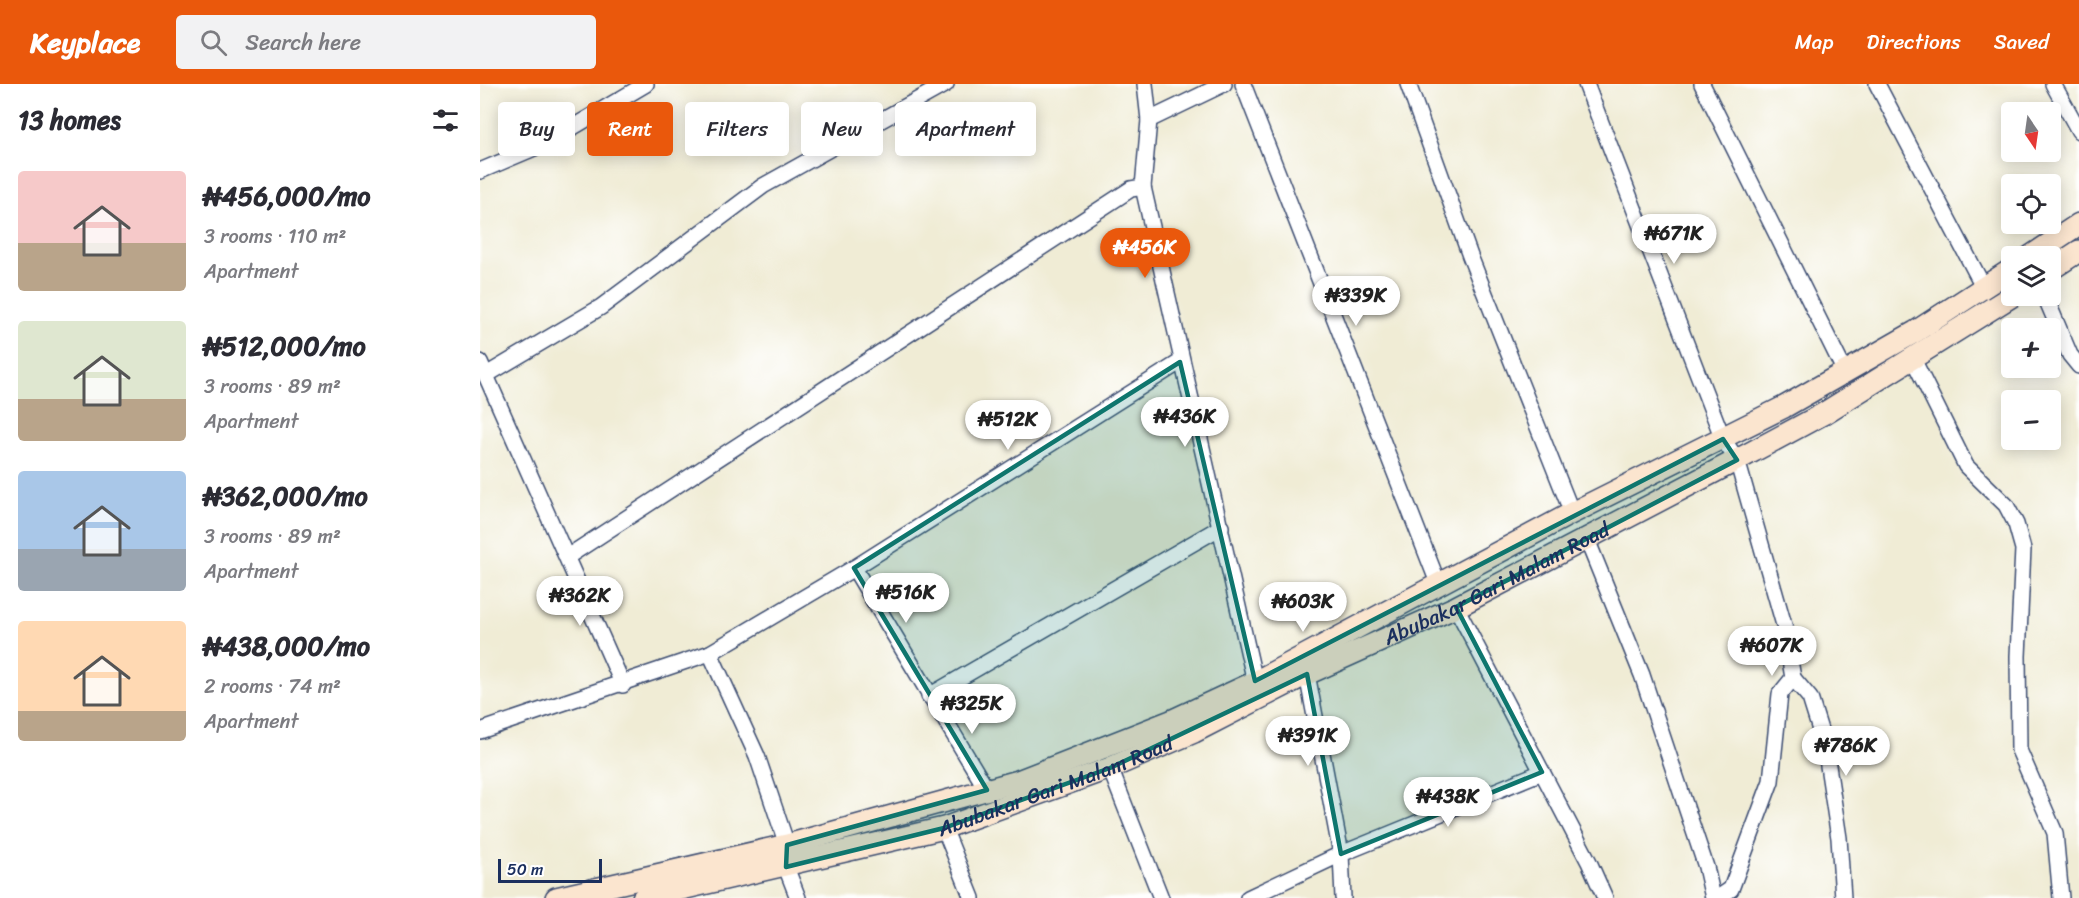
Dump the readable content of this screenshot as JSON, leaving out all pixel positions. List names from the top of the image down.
{
  "streets": {
    "street": ["Abubakar Gari Malam Road"]
  },
  "scale_bar": "50 m",
  "north": "bottom",
  "page": {
    "header": "Keyplace",
    "search": "Search here",
    "nav": ["Map", "Directions", "Saved"],
    "heading": "13 homes",
    "map_buttons": ["+", "−"],
    "chip": [
      "Buy",
      "Rent",
      "Filters",
      "New",
      "Apartment"
    ],
    "list": [
      {
        "name": "₦456,000/mo",
        "note": "3 rooms · 110 m² · Apartment"
      },
      {
        "name": "₦512,000/mo",
        "note": "3 rooms · 89 m² · Apartment"
      },
      {
        "name": "₦362,000/mo",
        "note": "3 rooms · 89 m² · Apartment"
      },
      {
        "name": "₦438,000/mo",
        "note": "2 rooms · 74 m² · Apartment"
      }
    ],
    "price": [
      "₦671K",
      "₦456K",
      "₦339K",
      "₦436K",
      "₦512K",
      "₦516K",
      "₦362K",
      "₦603K",
      "₦607K",
      "₦325K",
      "₦391K",
      "₦786K",
      "₦438K"
    ],
    "scale": "50 m"
  }
}
